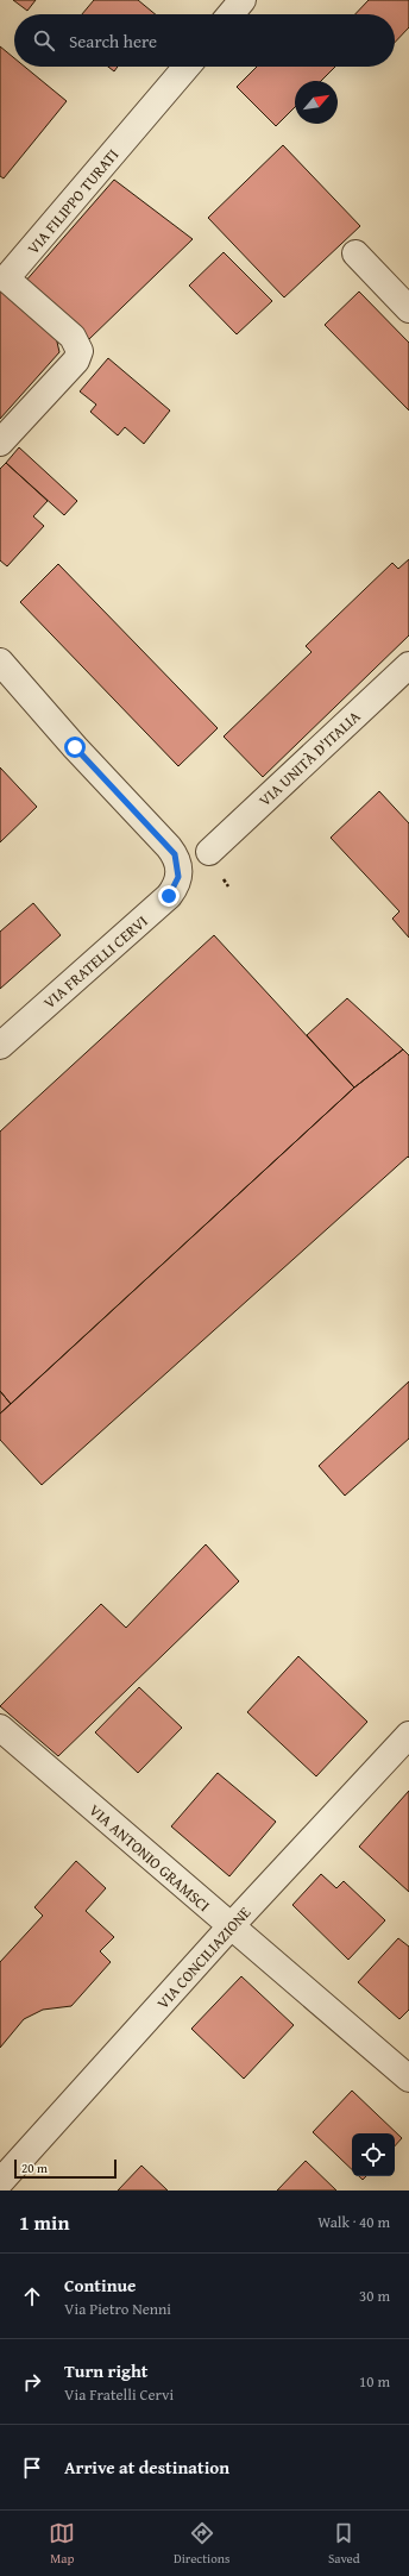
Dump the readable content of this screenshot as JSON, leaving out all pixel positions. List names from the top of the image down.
{
  "streets": {
    "street": [
      "VIA FILIPPO TURATI",
      "VIA UNITÀ D'ITALIA",
      "VIA FRATELLI CERVI",
      "VIA ANTONIO GRAMSCI",
      "VIA CONCILIAZIONE"
    ]
  },
  "crossings": [
    ["VIA ANTONIO GRAMSCI", "VIA CONCILIAZIONE"]
  ],
  "scale_bar": "20 m",
  "north": "top right",
  "page": {
    "search": "Search here",
    "scale": "20 m",
    "heading": ["1 min", "Walk · 40 m"],
    "list": [
      ["Continue", "Via Pietro Nenni", "30 m"],
      ["Turn right", "Via Fratelli Cervi", "10 m"],
      "Arrive at destination"
    ],
    "nav": ["Map", "Directions", "Saved"]
  }
}
